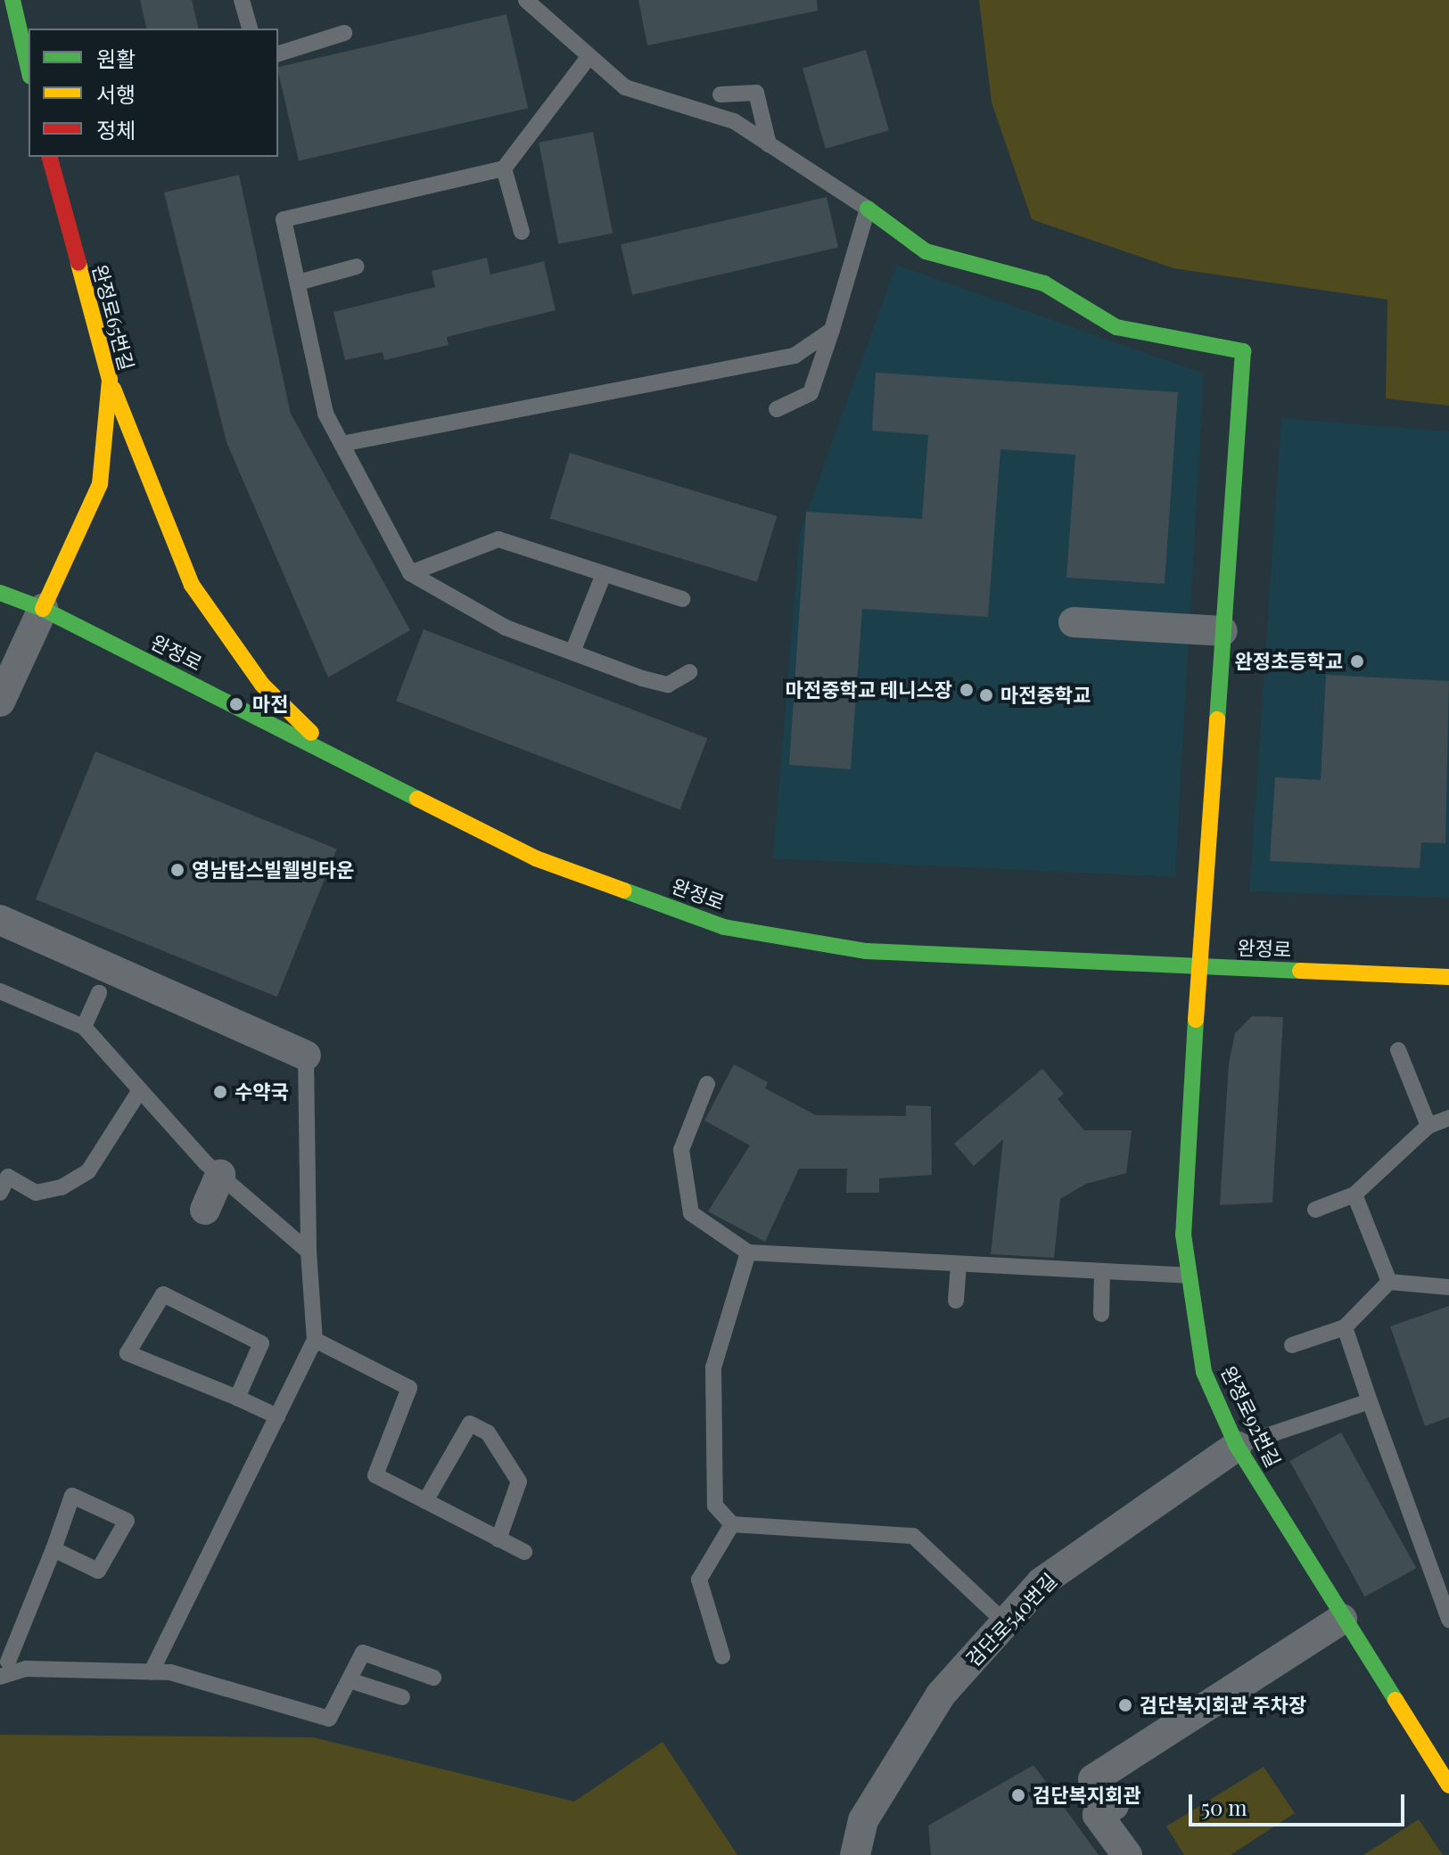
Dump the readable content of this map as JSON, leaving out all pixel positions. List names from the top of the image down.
{
  "streets": {
    "street": [
      "완정로65번길",
      "완정로",
      "완정로92번길",
      "검단로540번길"
    ]
  },
  "crossings": [
    ["완정로65번길", "완정로"],
    ["완정로", "완정로92번길"],
    ["완정로92번길", "검단로540번길"]
  ],
  "places": [
    "완정초등학교",
    "마전중학교 테니스장",
    "마전중학교",
    "마전",
    "영남탑스빌웰빙타운",
    "수약국",
    "검단복지회관 주차장",
    "검단복지회관"
  ],
  "legend": ["원활", "서행", "정체"],
  "scale_bar": "50 m"
}
